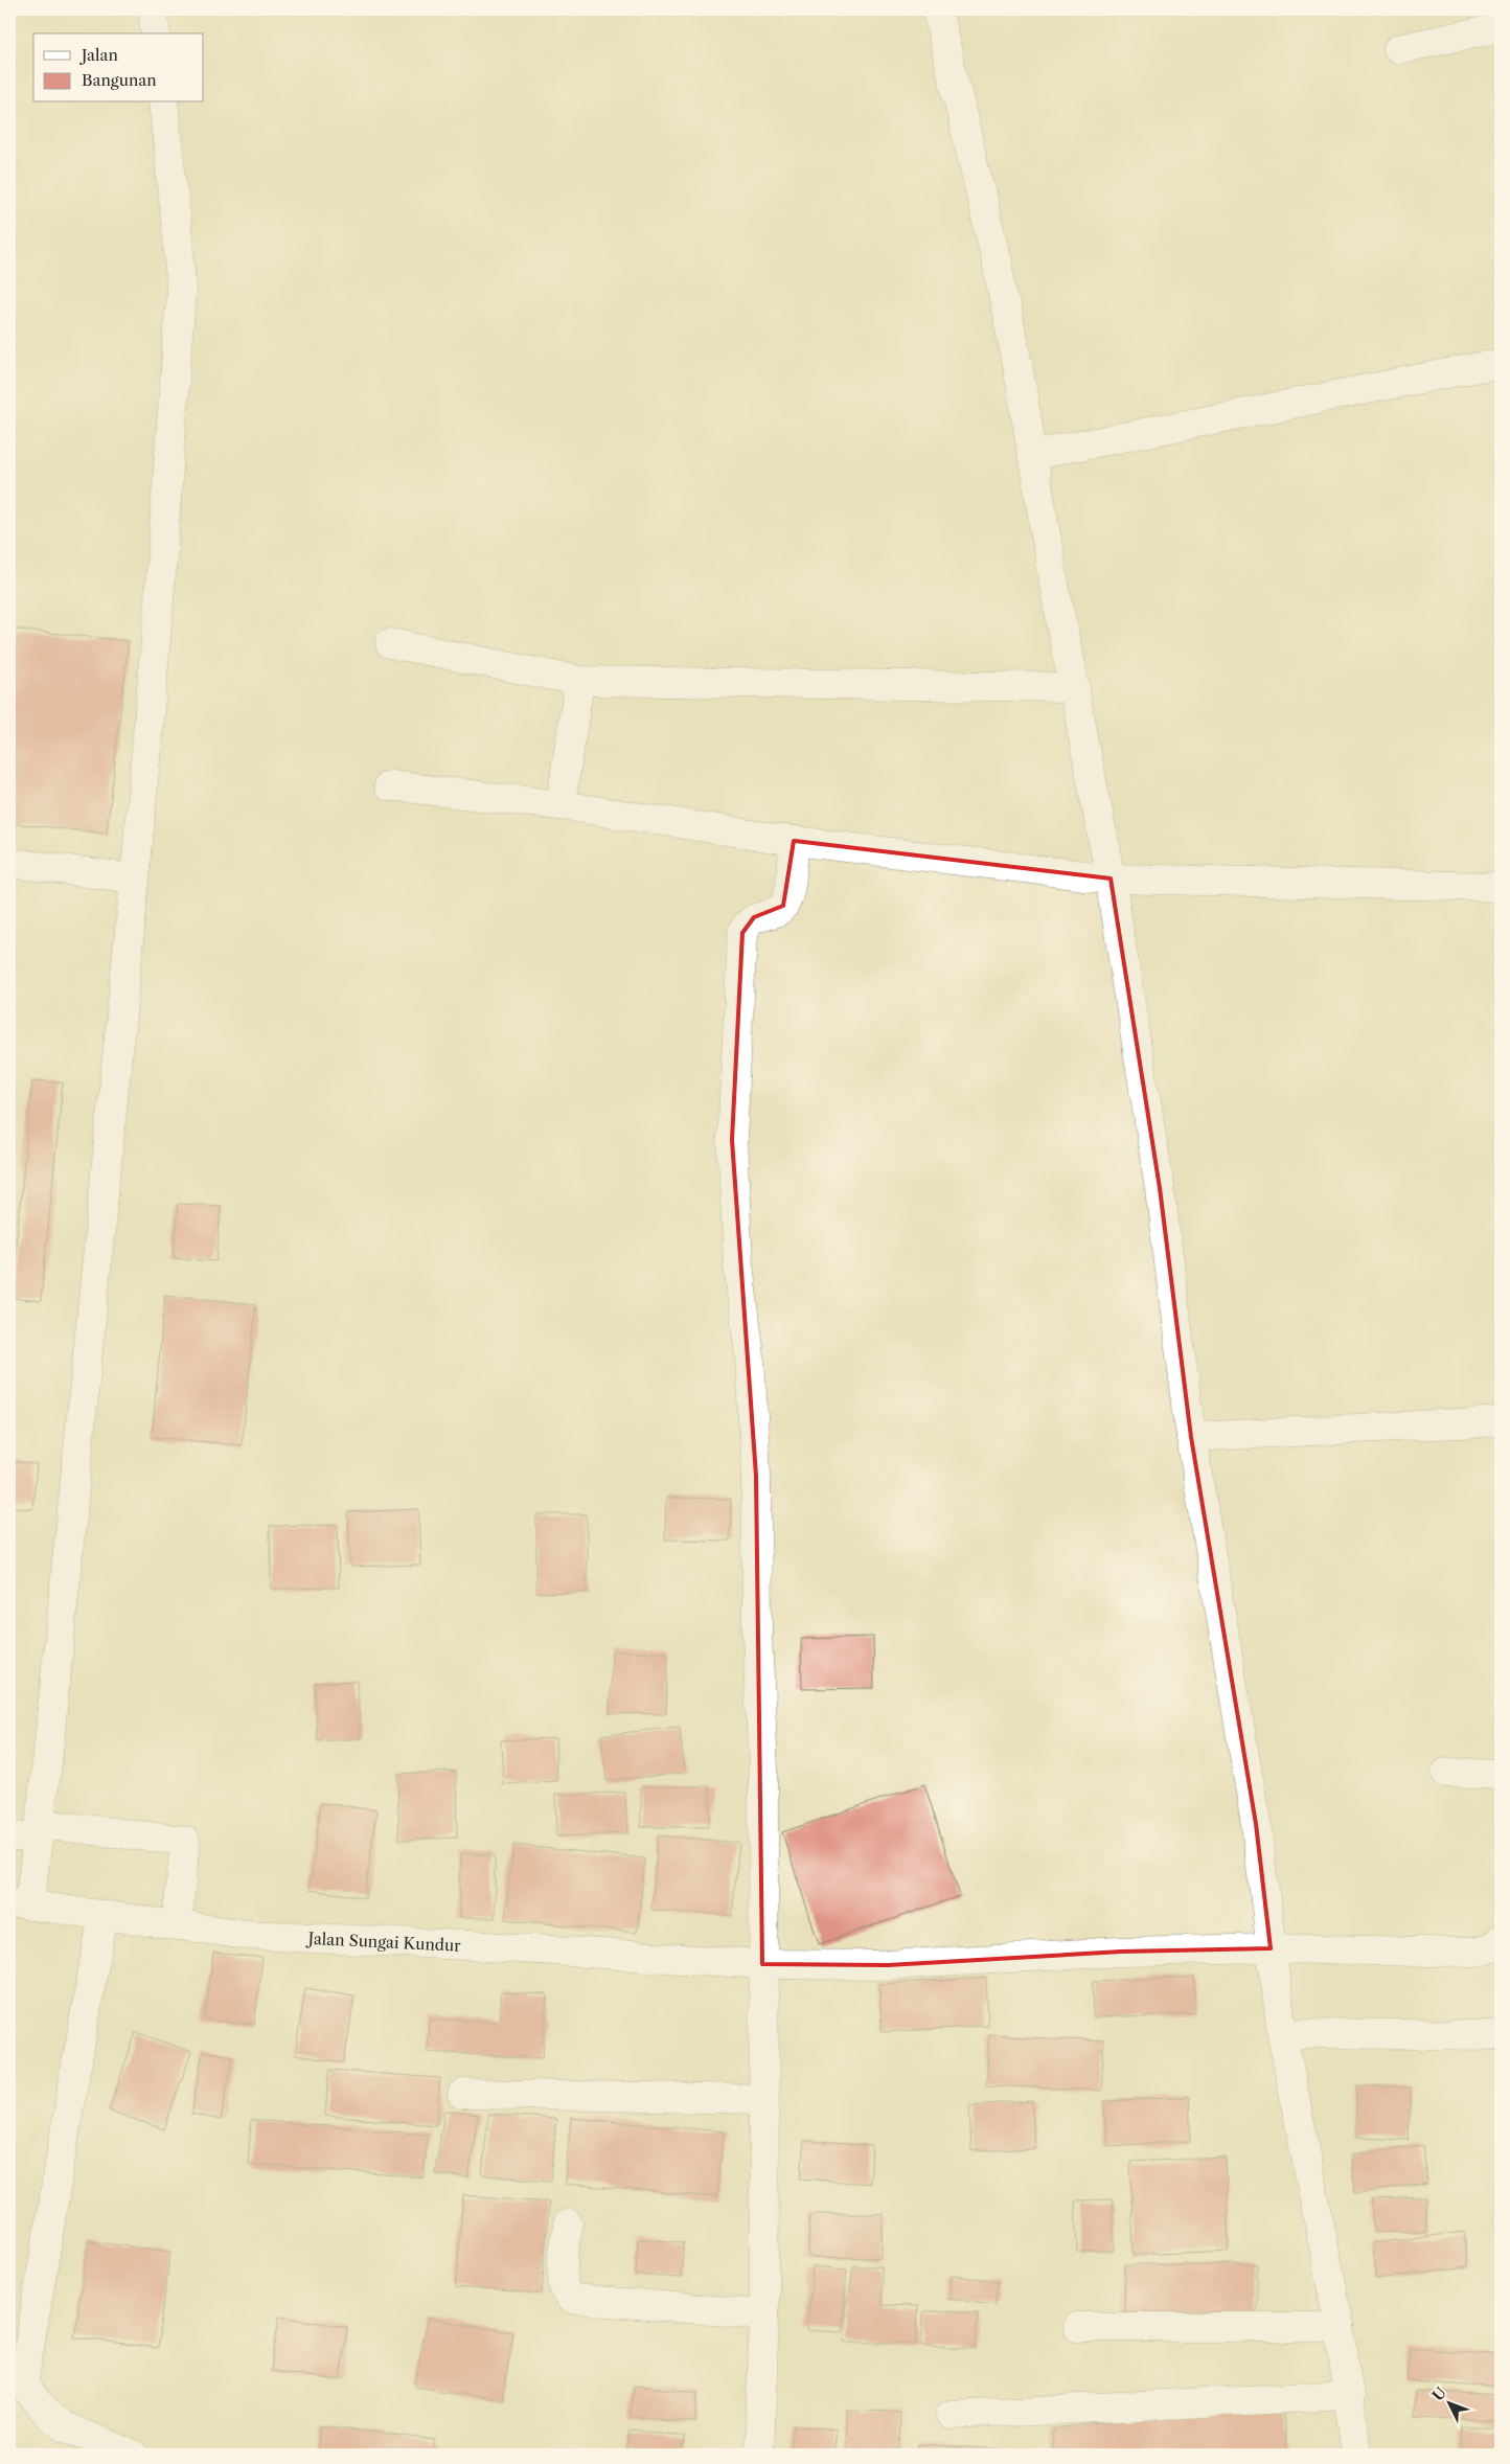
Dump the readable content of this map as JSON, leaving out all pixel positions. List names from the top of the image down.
{
  "streets": {
    "street": ["Jalan Sungai Kundur"]
  },
  "legend": ["Jalan", "Bangunan"],
  "north": "top left"
}
